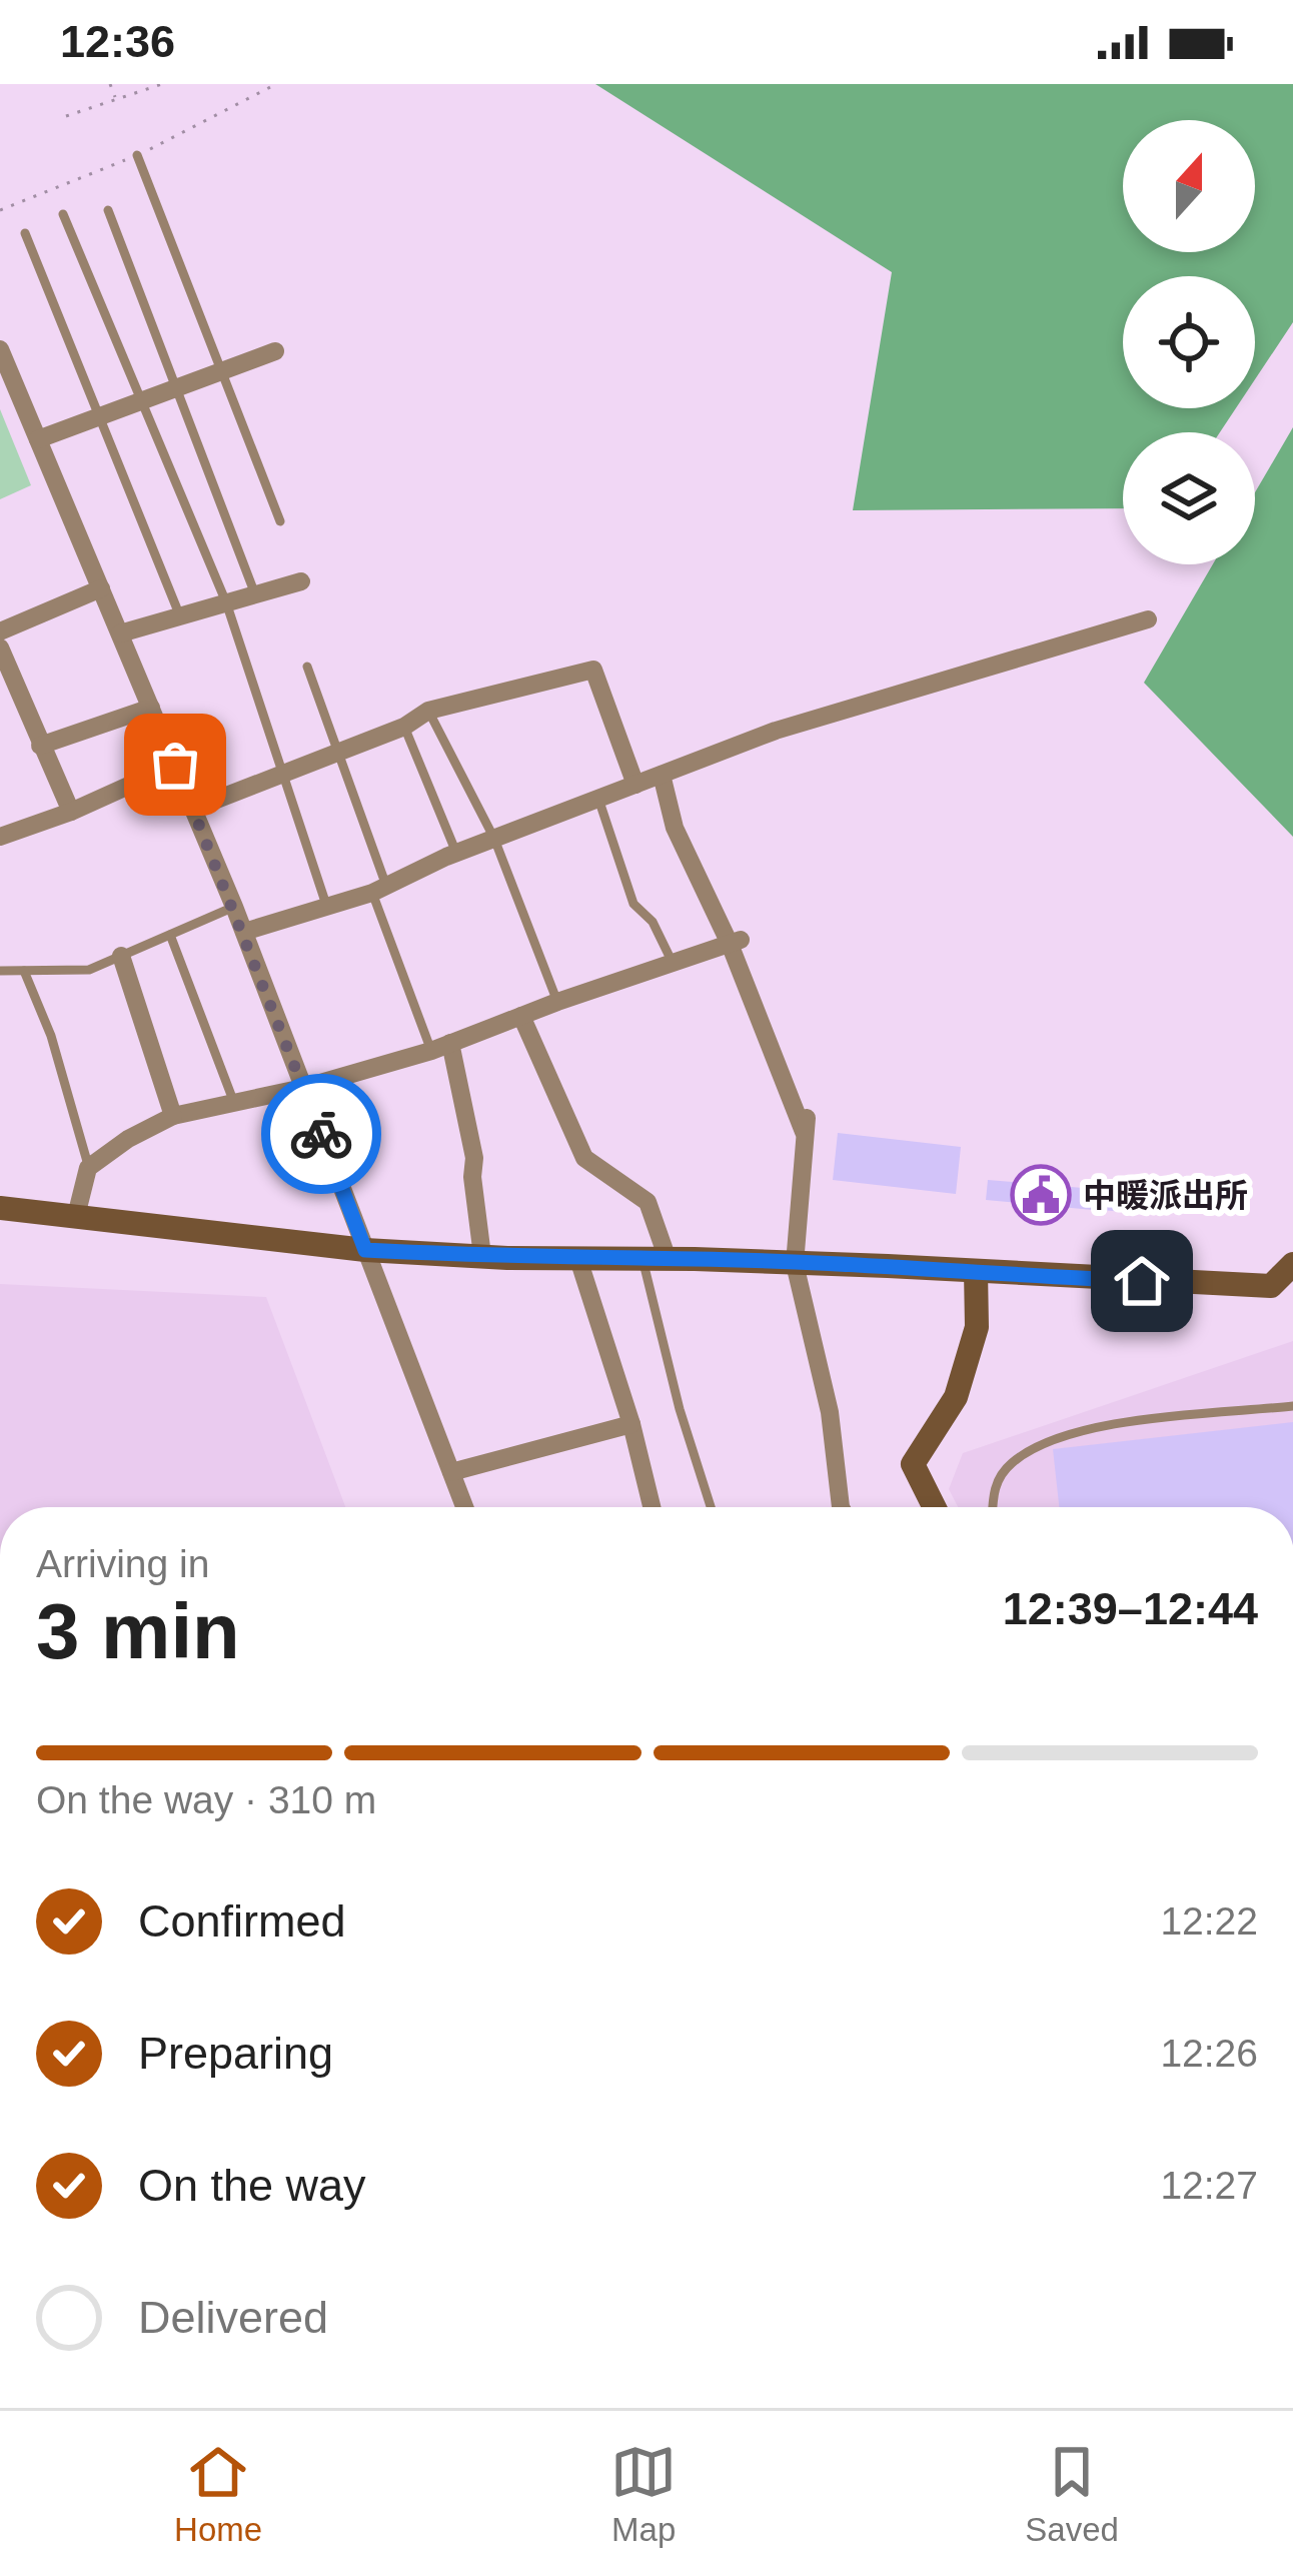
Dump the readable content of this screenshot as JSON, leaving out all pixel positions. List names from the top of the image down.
{
  "places": {
    "public building": ["中暖派出所"]
  },
  "north": "top",
  "page": {
    "status": "12:36",
    "heading": ["3 min", "Arriving in", "12:39–12:44"],
    "bar": "On the way · 310 m",
    "list": [
      ["Confirmed", "12:22"],
      ["Preparing", "12:26"],
      ["On the way", "12:27"],
      "Delivered"
    ],
    "tabs": ["Home", "Map", "Saved"]
  }
}
